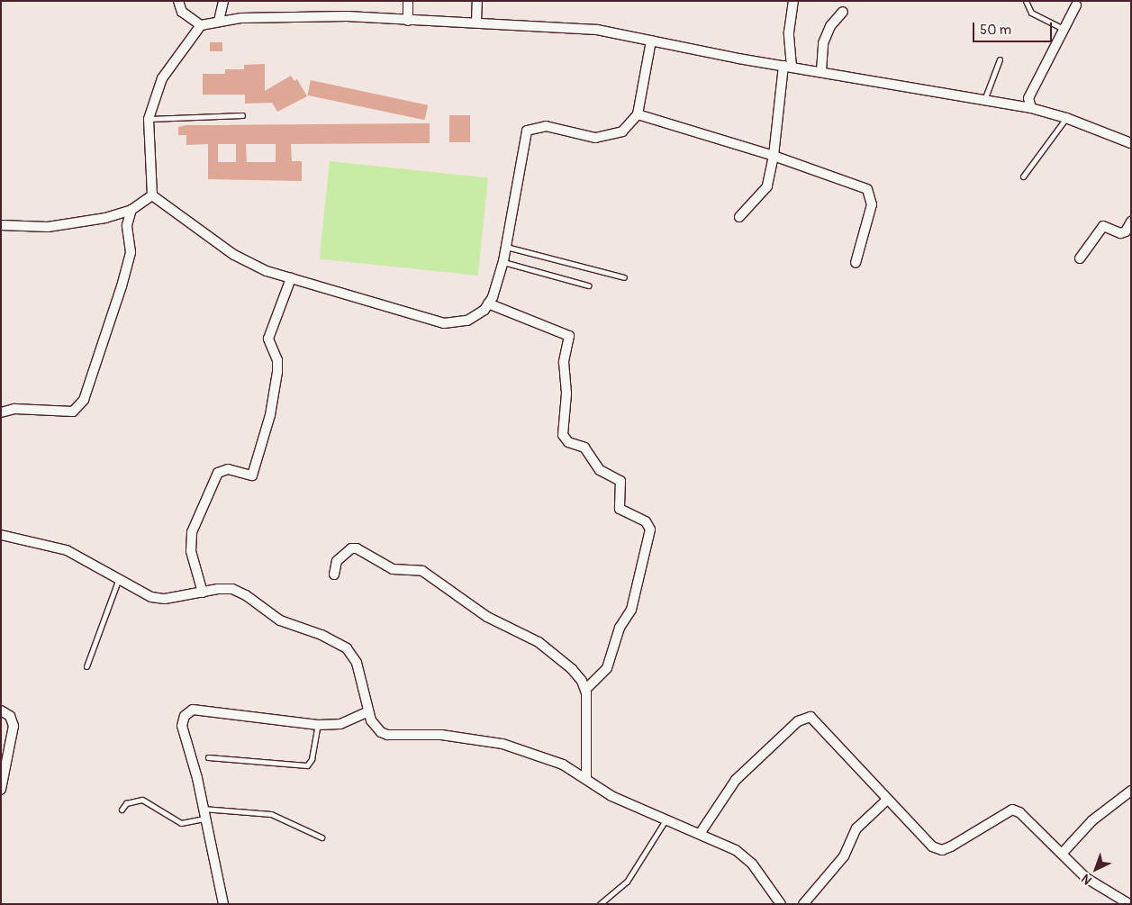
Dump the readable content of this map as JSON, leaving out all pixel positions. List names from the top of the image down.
{
  "scale_bar": "50 m",
  "north": "bottom left"
}
